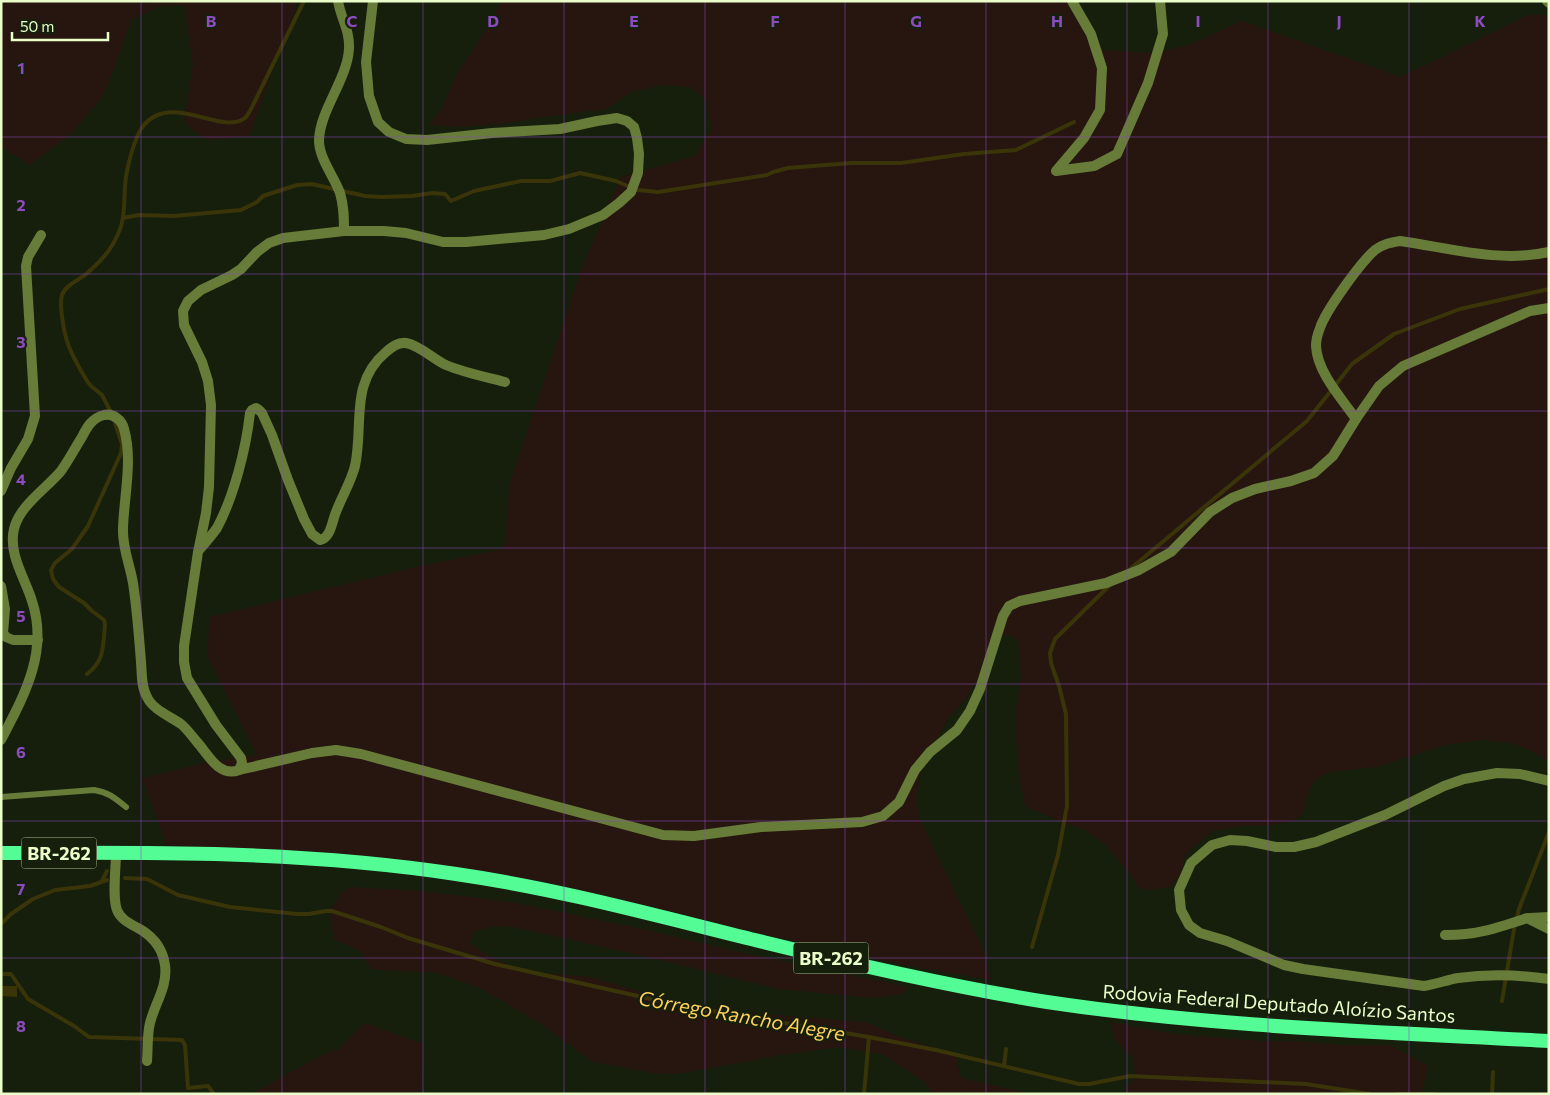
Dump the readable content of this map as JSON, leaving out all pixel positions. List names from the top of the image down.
{
  "streets": {
    "highway": ["BR-262", "Rodovia Federal Deputado Aloízio Santos"]
  },
  "water": ["Córrego Rancho Alegre"],
  "scale_bar": "50 m",
  "grid": {
    "columns": [
      "B",
      "C",
      "D",
      "E",
      "F",
      "G",
      "H",
      "I",
      "J",
      "K"
    ],
    "rows": [
      "1",
      "2",
      "3",
      "4",
      "5",
      "6",
      "7",
      "8"
    ]
  }
}
